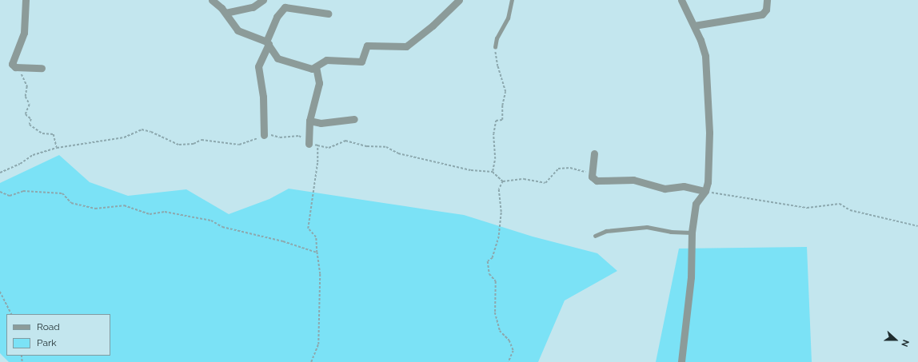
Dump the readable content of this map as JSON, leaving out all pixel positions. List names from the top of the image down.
{
  "legend": ["Road", "Park"],
  "north": "right"
}
